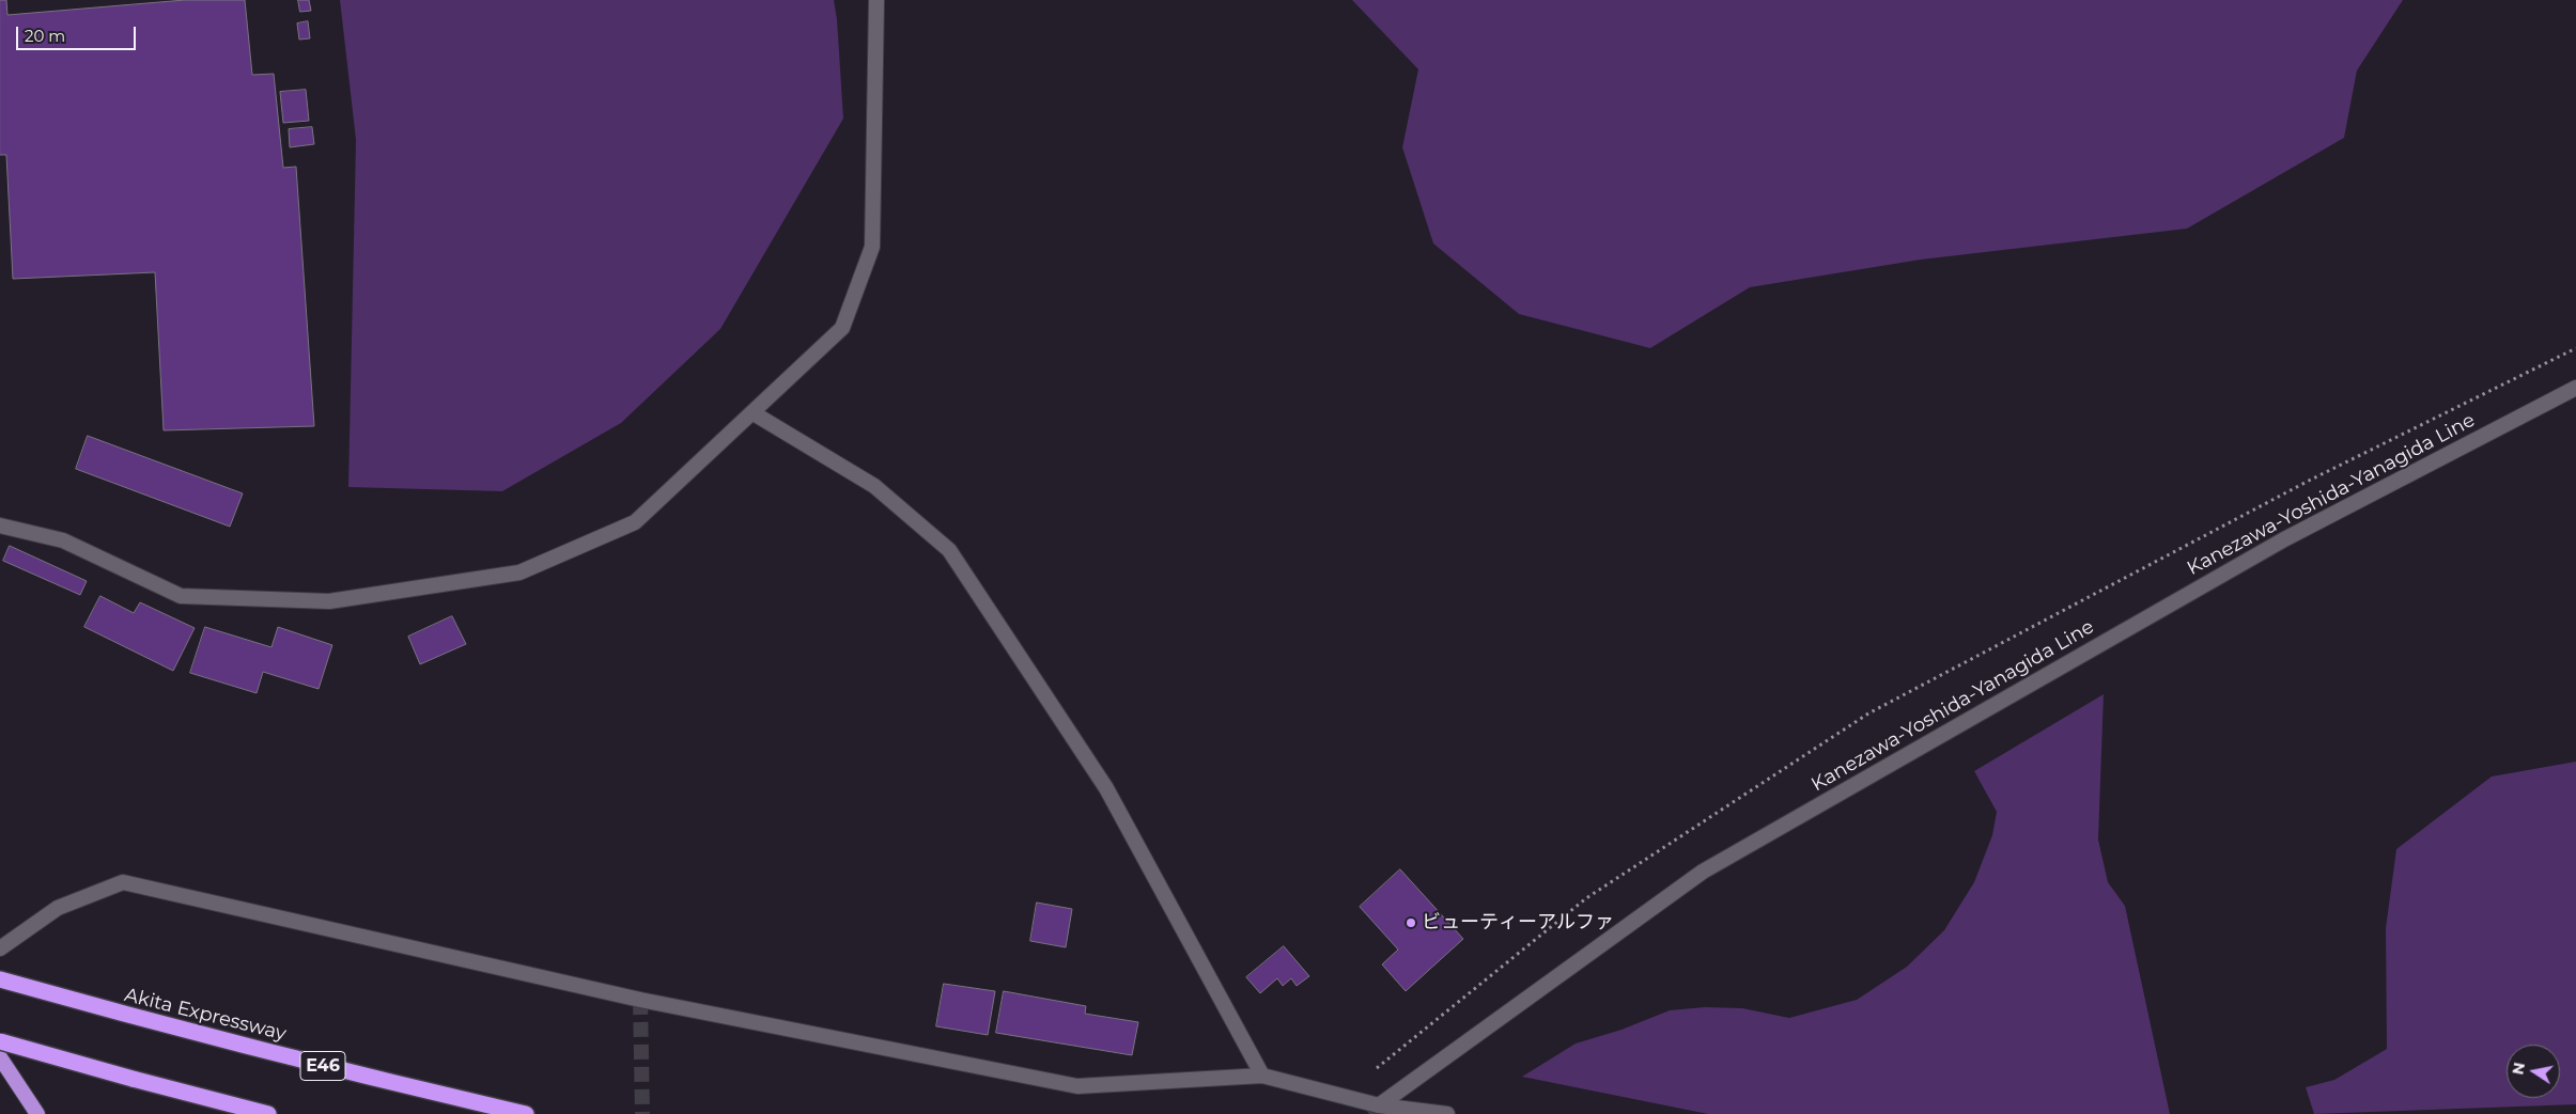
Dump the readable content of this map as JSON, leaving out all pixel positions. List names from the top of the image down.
{
  "streets": {
    "highway": ["Akita Expressway", "E46"],
    "street": ["Kanezawa-Yoshida-Yanagida Line"]
  },
  "places": ["ビューティーアルファ"],
  "scale_bar": "20 m",
  "north": "left"
}
